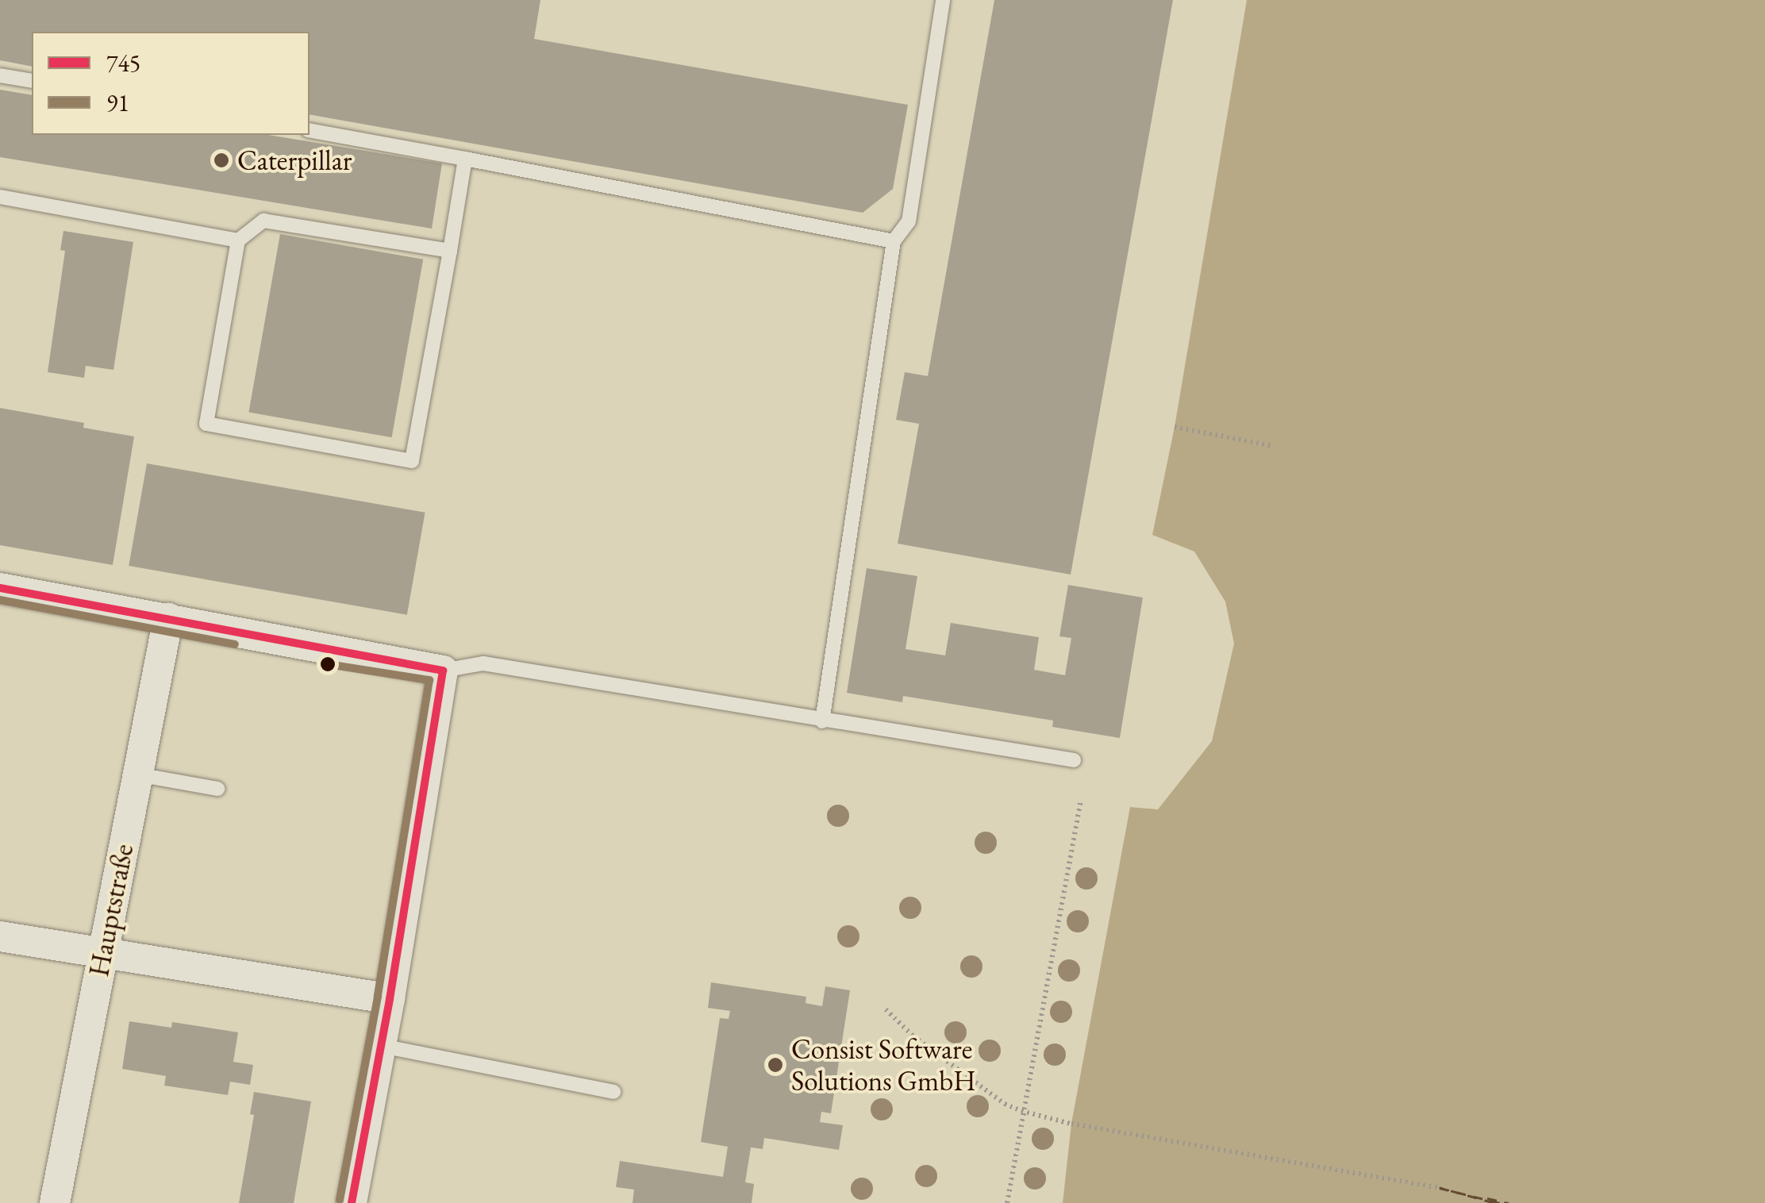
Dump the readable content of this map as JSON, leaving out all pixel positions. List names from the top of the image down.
{
  "streets": {
    "street": ["Hauptstraße"]
  },
  "places": ["Caterpillar", "Consist Software Solutions GmbH"],
  "lines": ["transit line 745", "transit line 91"],
  "legend": ["745", "91"]
}
